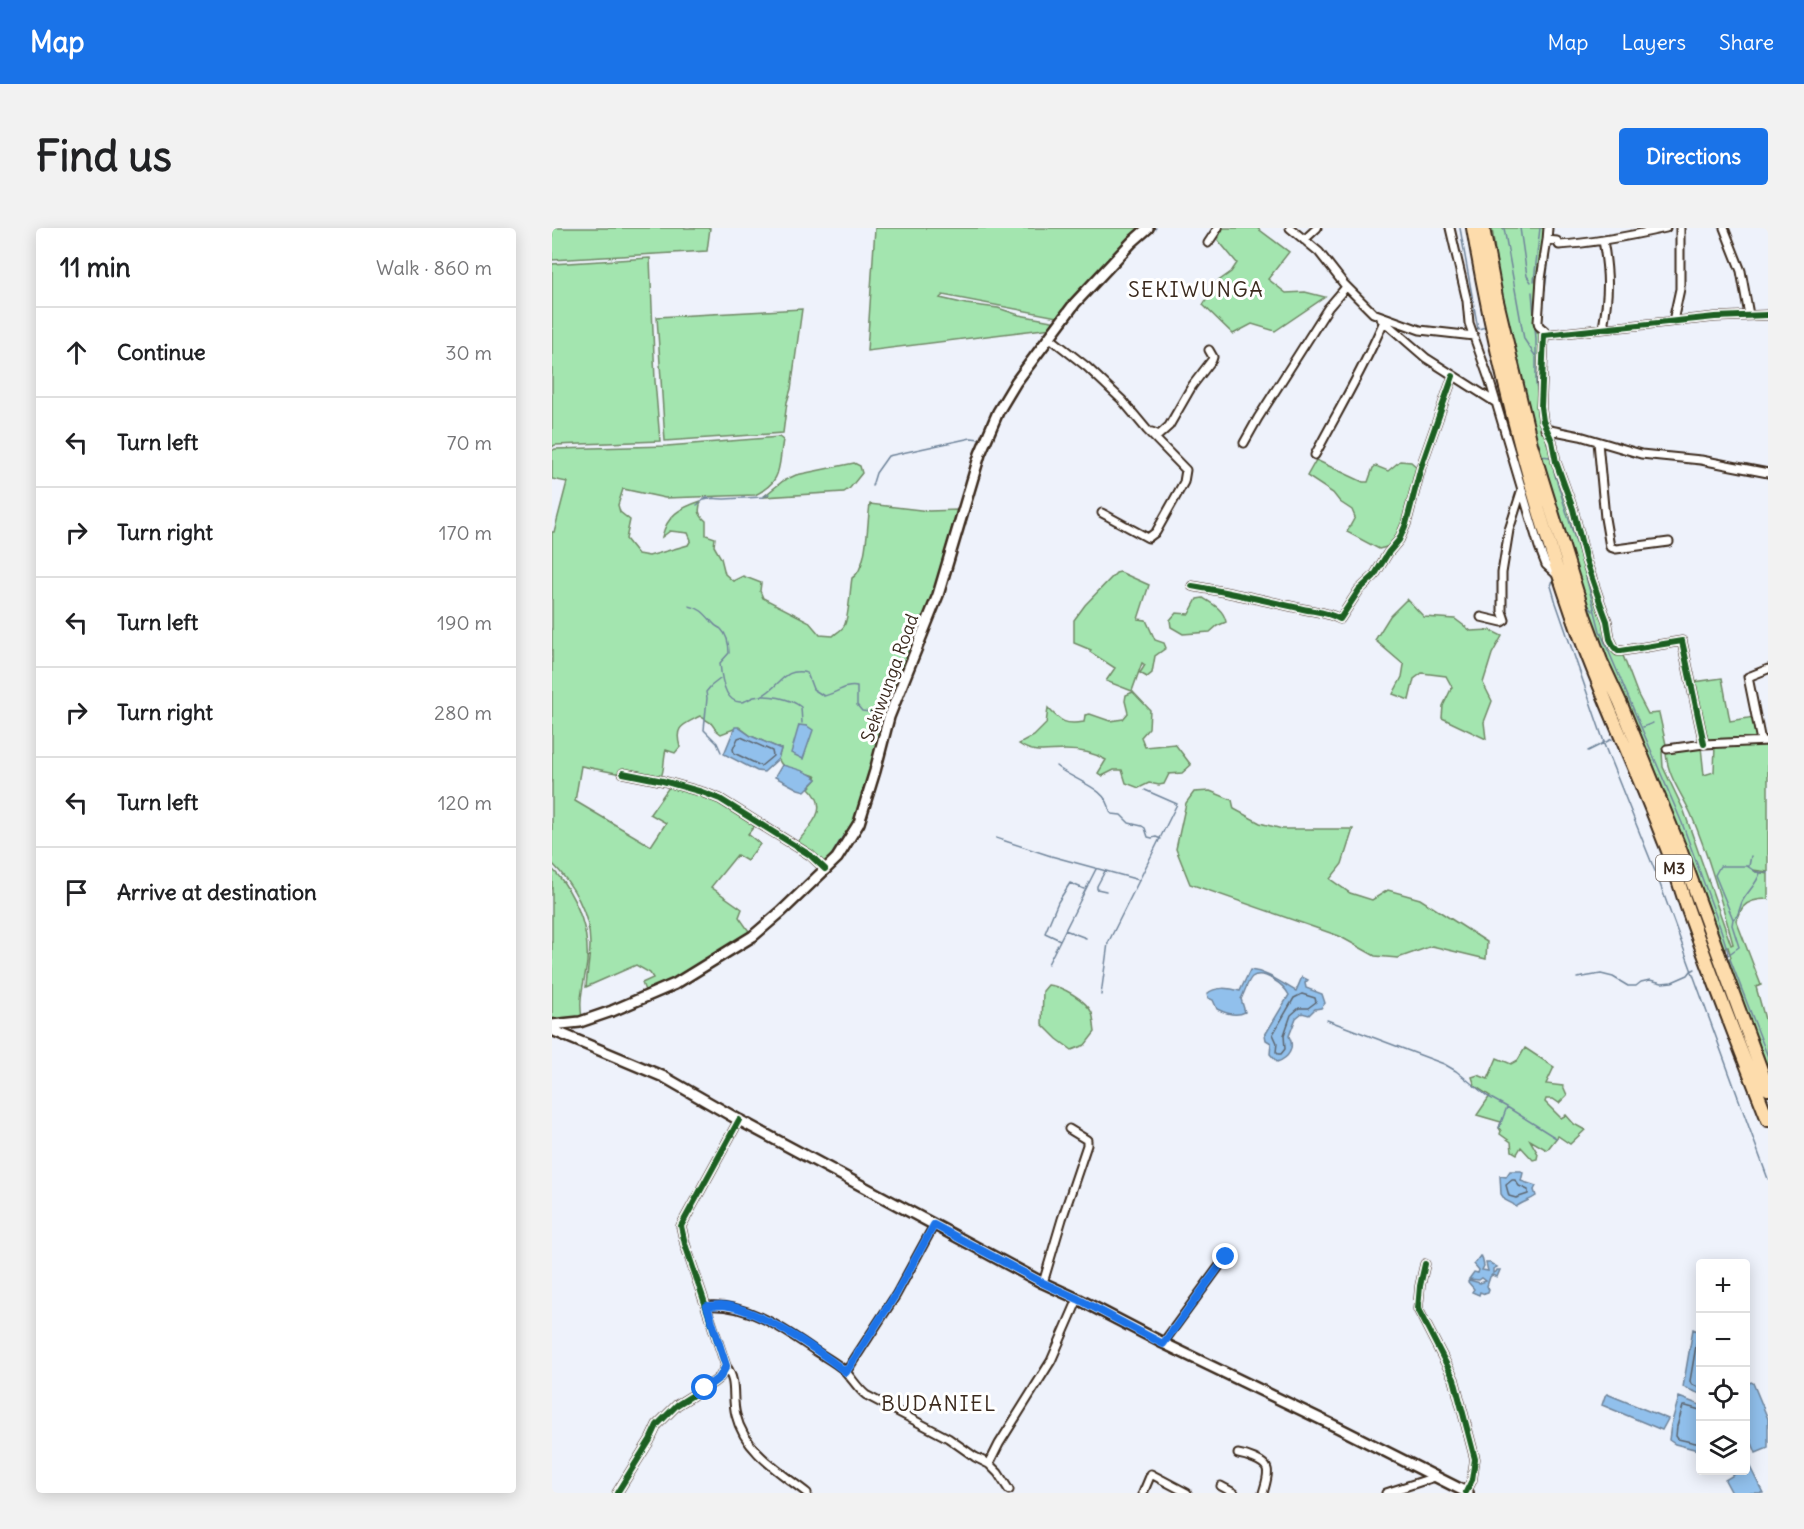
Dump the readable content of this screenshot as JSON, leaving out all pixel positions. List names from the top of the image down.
{
  "streets": {
    "highway": ["M3"],
    "main road": ["Sekiwunga Road"]
  },
  "districts": ["SEKIWUNGA", "BUDANIEL"],
  "page": {
    "header": "Map",
    "nav": ["Map", "Layers", "Share"],
    "buttons": "Directions",
    "title": "Find us",
    "heading": ["11 min", "Walk · 860 m"],
    "list": [
      ["Continue", "30 m"],
      ["Turn left", "70 m"],
      ["Turn right", "170 m"],
      ["Turn left", "190 m"],
      ["Turn right", "280 m"],
      ["Turn left", "120 m"],
      "Arrive at destination"
    ],
    "map_buttons": ["+", "−"]
  }
}
